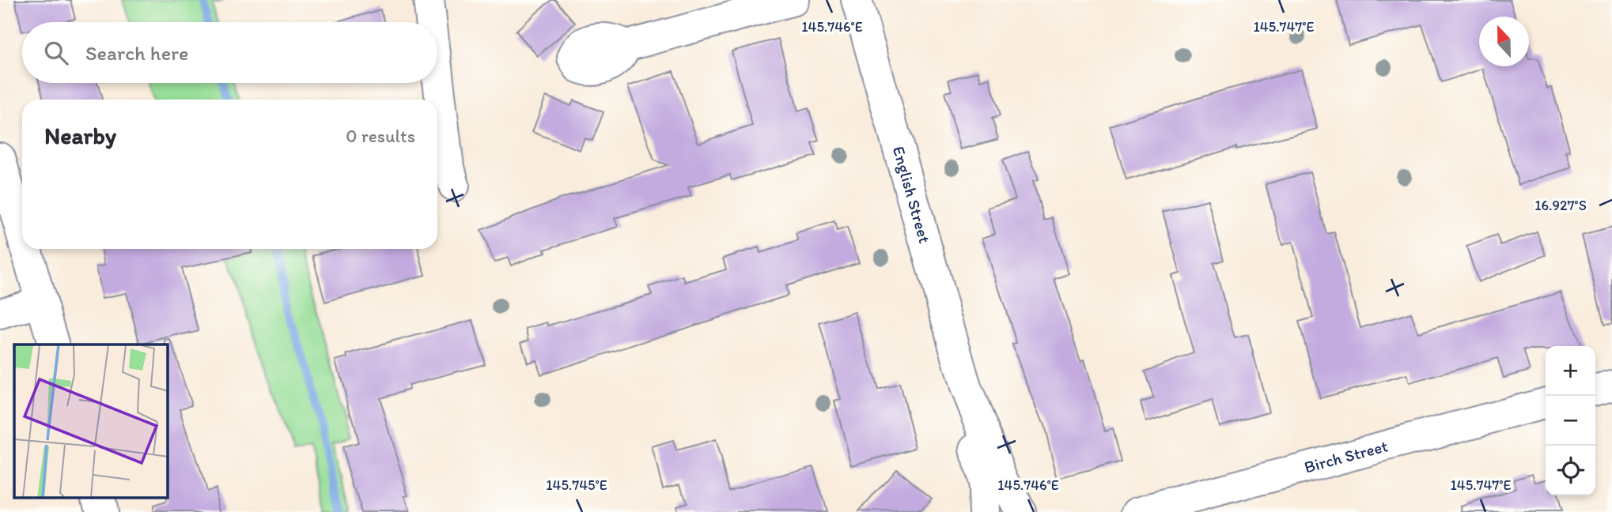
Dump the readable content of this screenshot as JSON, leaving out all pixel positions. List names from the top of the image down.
{
  "streets": {
    "street": ["English Street", "Birch Street"]
  },
  "north": "top",
  "page": {
    "search": "Search here",
    "heading": ["Nearby", "0 results"],
    "map_buttons": ["+", "−"]
  },
  "coordinates": [
    "145.746°E",
    "145.747°E",
    "16.927°S",
    "145.745°E"
  ]
}
